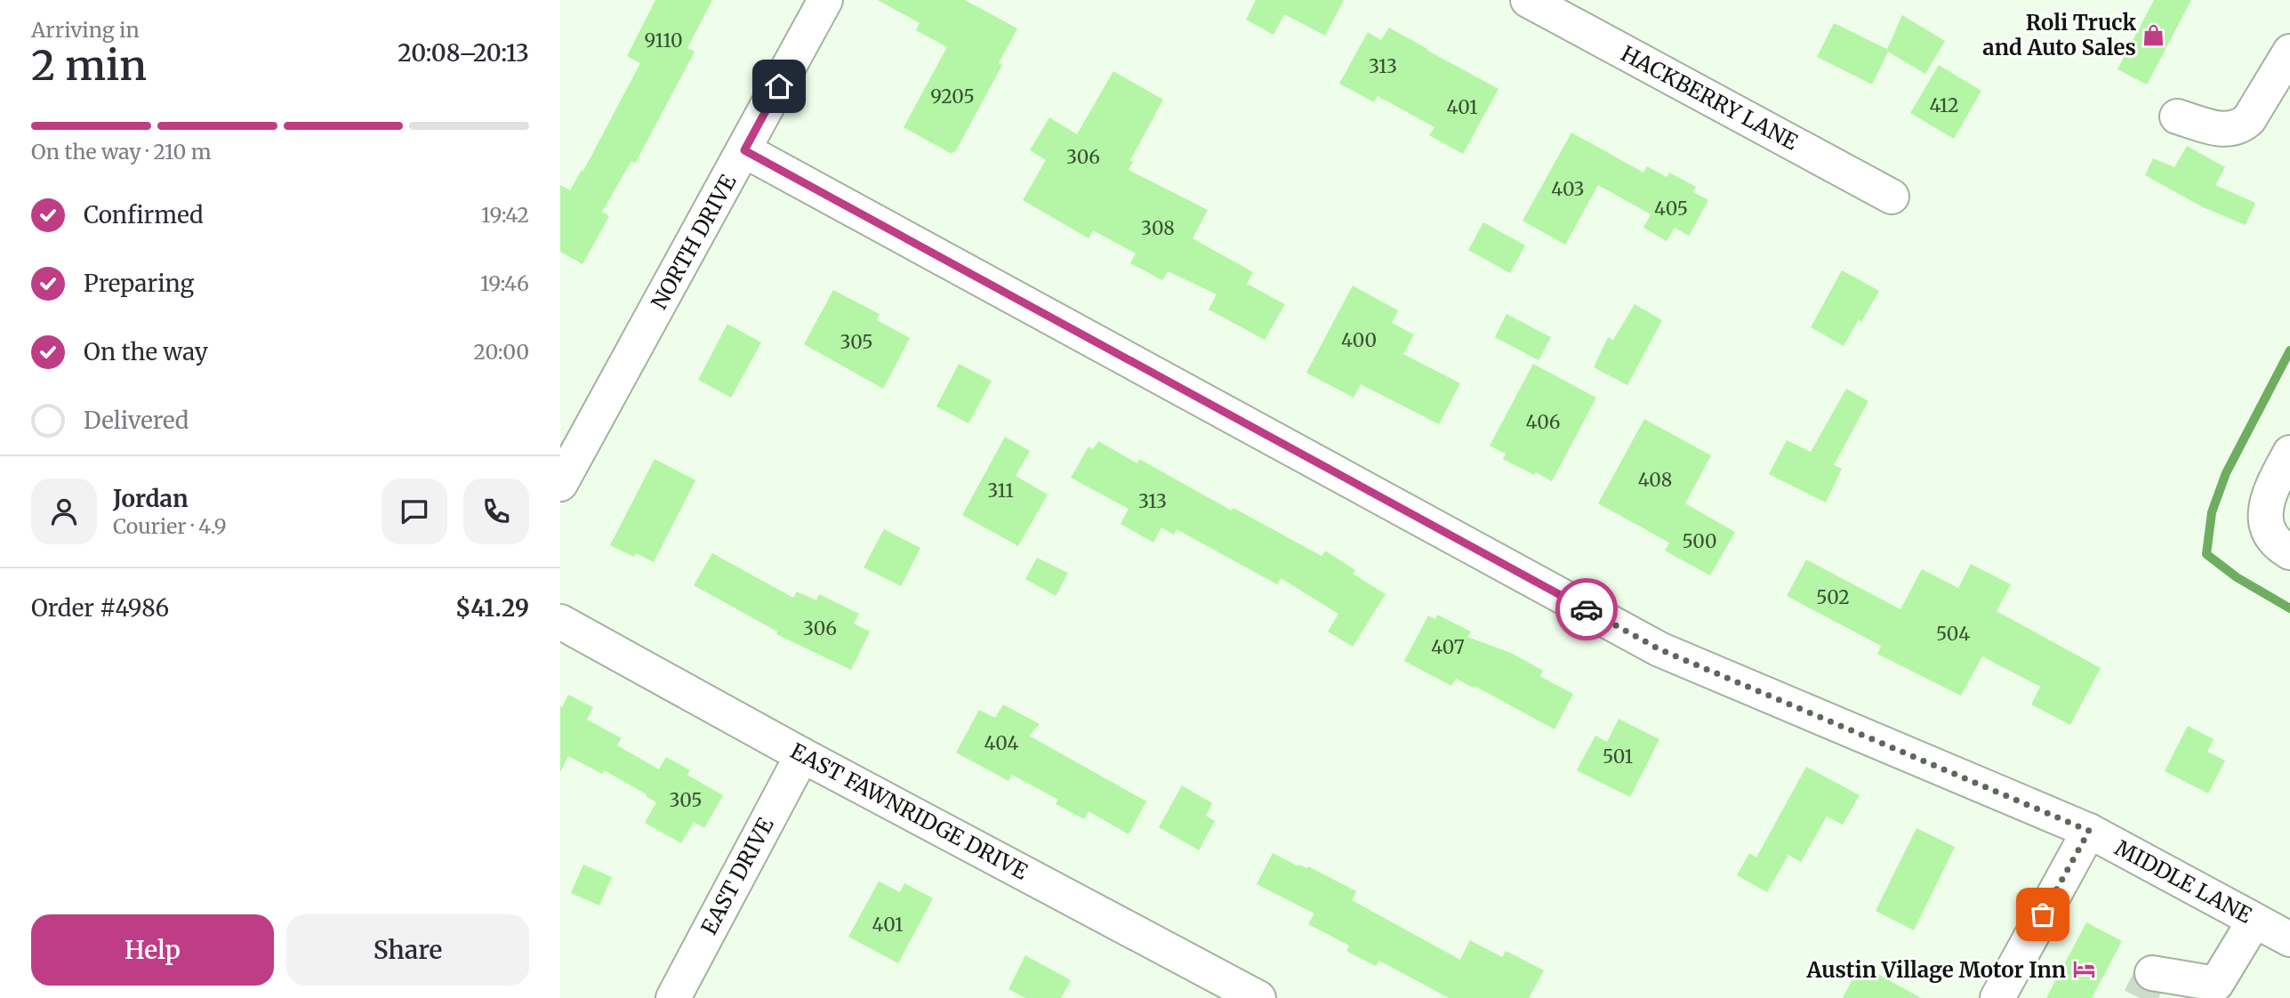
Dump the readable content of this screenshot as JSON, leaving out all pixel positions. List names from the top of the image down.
{
  "streets": {
    "street": [
      "HACKBERRY LANE",
      "NORTH DRIVE",
      "EAST FAWNRIDGE DRIVE",
      "EAST DRIVE",
      "MIDDLE LANE"
    ]
  },
  "crossings": [
    ["NORTH DRIVE", "MIDDLE LANE"],
    ["EAST FAWNRIDGE DRIVE", "EAST DRIVE"]
  ],
  "places": {
    "shop": ["Roli Truck and Auto Sales"],
    "hotel": ["Austin Village Motor Inn"]
  },
  "house_numbers": [
    "9110",
    "313",
    "9205",
    "412",
    "401",
    "306",
    "403",
    "405",
    "308",
    "400",
    "305",
    "406",
    "408",
    "311",
    "313",
    "500",
    "502",
    "306",
    "504",
    "407",
    "404",
    "501",
    "305",
    "401"
  ],
  "page": {
    "heading": ["2 min", "Arriving in", "20:08–20:13"],
    "panel": [
      "Jordan",
      "Courier · 4.9",
      "Order #4986",
      "$41.29"
    ],
    "bar": "On the way · 210 m",
    "list": [
      ["Confirmed", "19:42"],
      ["Preparing", "19:46"],
      ["On the way", "20:00"],
      "Delivered"
    ],
    "buttons": ["Help", "Share"]
  }
}
